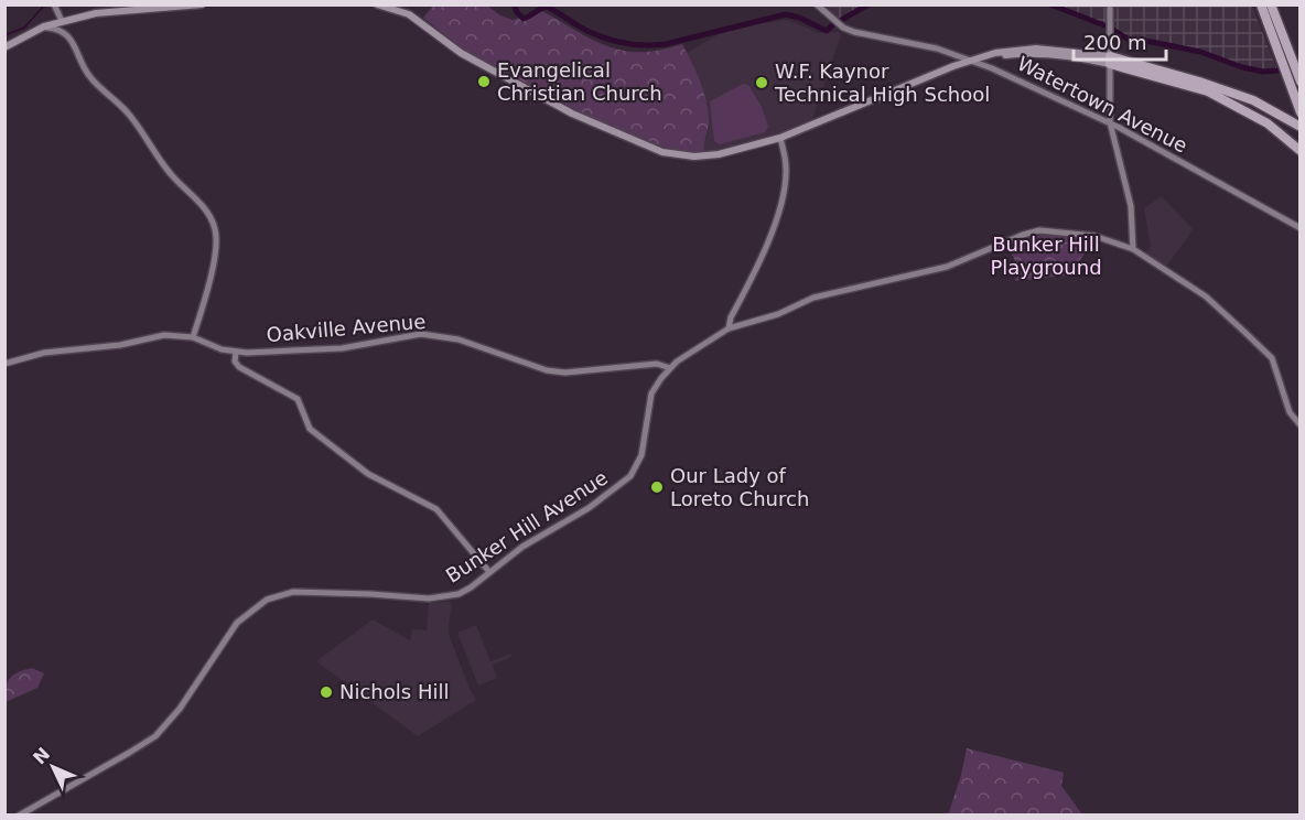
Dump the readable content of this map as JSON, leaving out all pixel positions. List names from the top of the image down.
{
  "streets": {
    "main road": ["Watertown Avenue", "Oakville Avenue", "Bunker Hill Avenue"]
  },
  "crossings": [
    ["Oakville Avenue", "Bunker Hill Avenue"]
  ],
  "parks": ["Bunker Hill Playground"],
  "places": [
    "Evangelical Christian Church",
    "W.F. Kaynor Technical High School",
    "Our Lady of Loreto Church",
    "Nichols Hill"
  ],
  "scale_bar": "200 m",
  "north": "top left"
}
